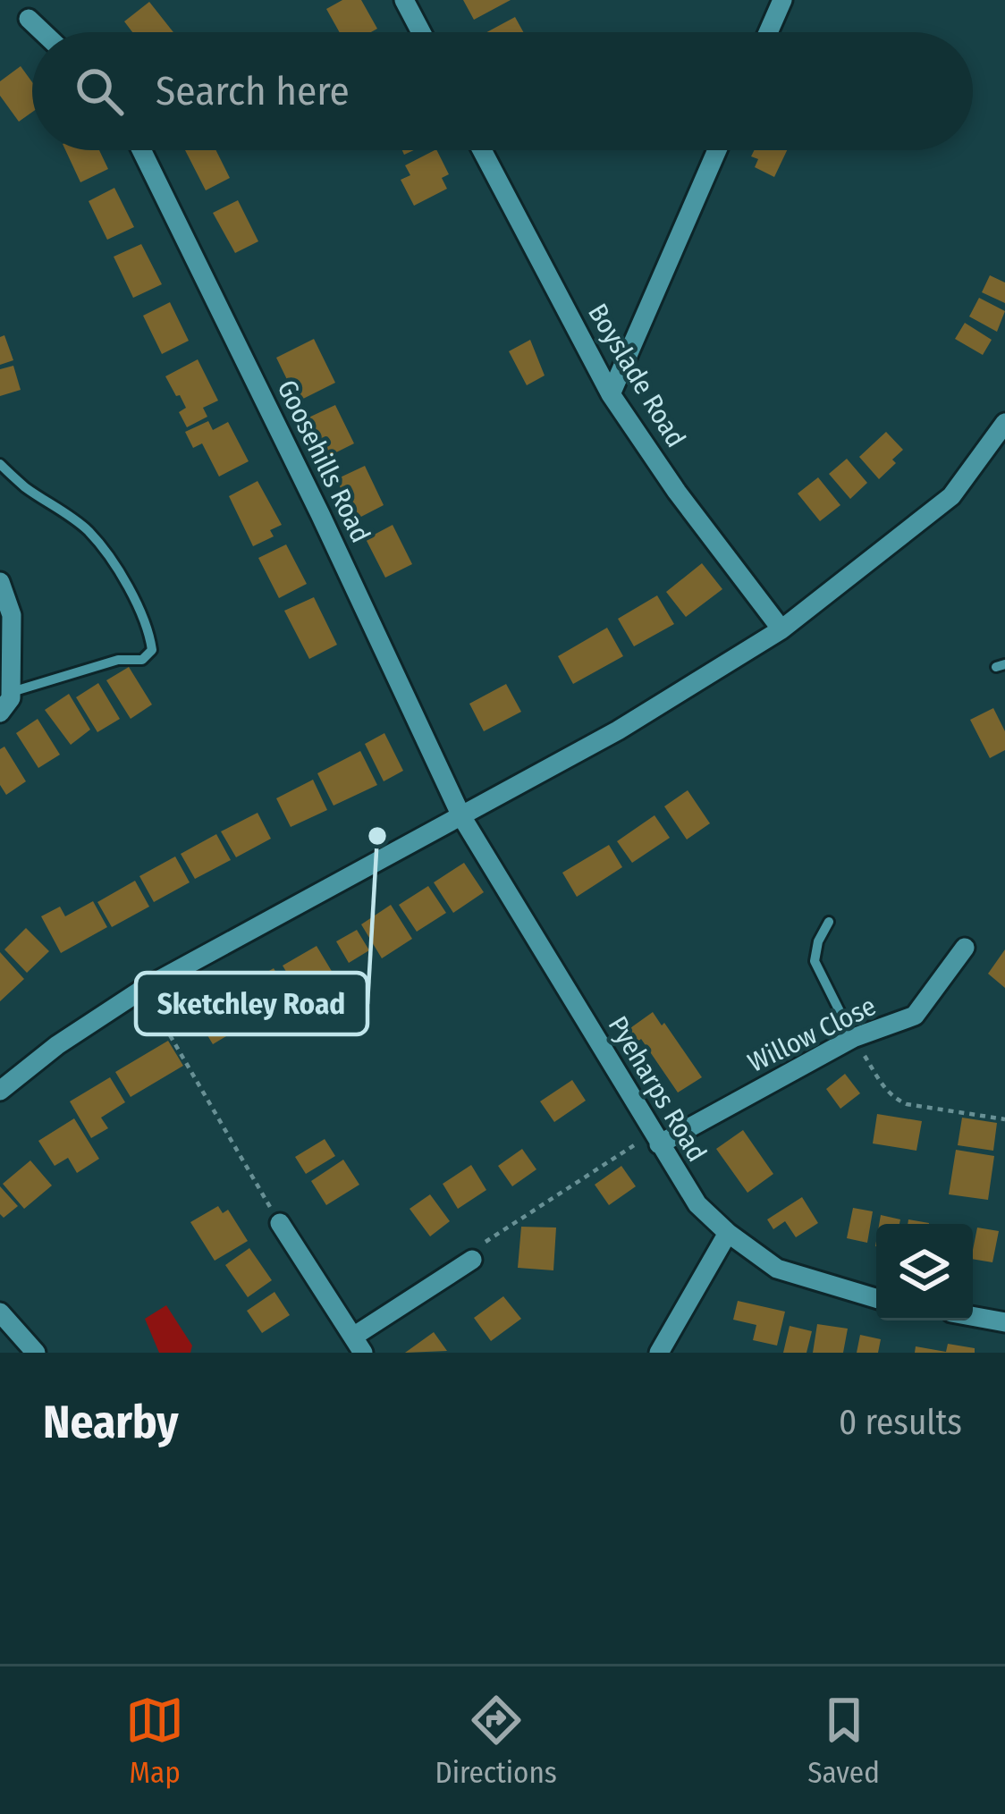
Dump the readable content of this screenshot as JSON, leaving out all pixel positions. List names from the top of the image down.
{
  "streets": {
    "street": [
      "Boyslade Road",
      "Goosehills Road",
      "Willow Close",
      "Pyeharps Road"
    ]
  },
  "crossings": [
    ["Goosehills Road", "Pyeharps Road"],
    ["Willow Close", "Pyeharps Road"]
  ],
  "places": ["Sketchley Road"],
  "page": {
    "search": "Search here",
    "heading": ["Nearby", "0 results"],
    "nav": ["Map", "Directions", "Saved"]
  }
}
